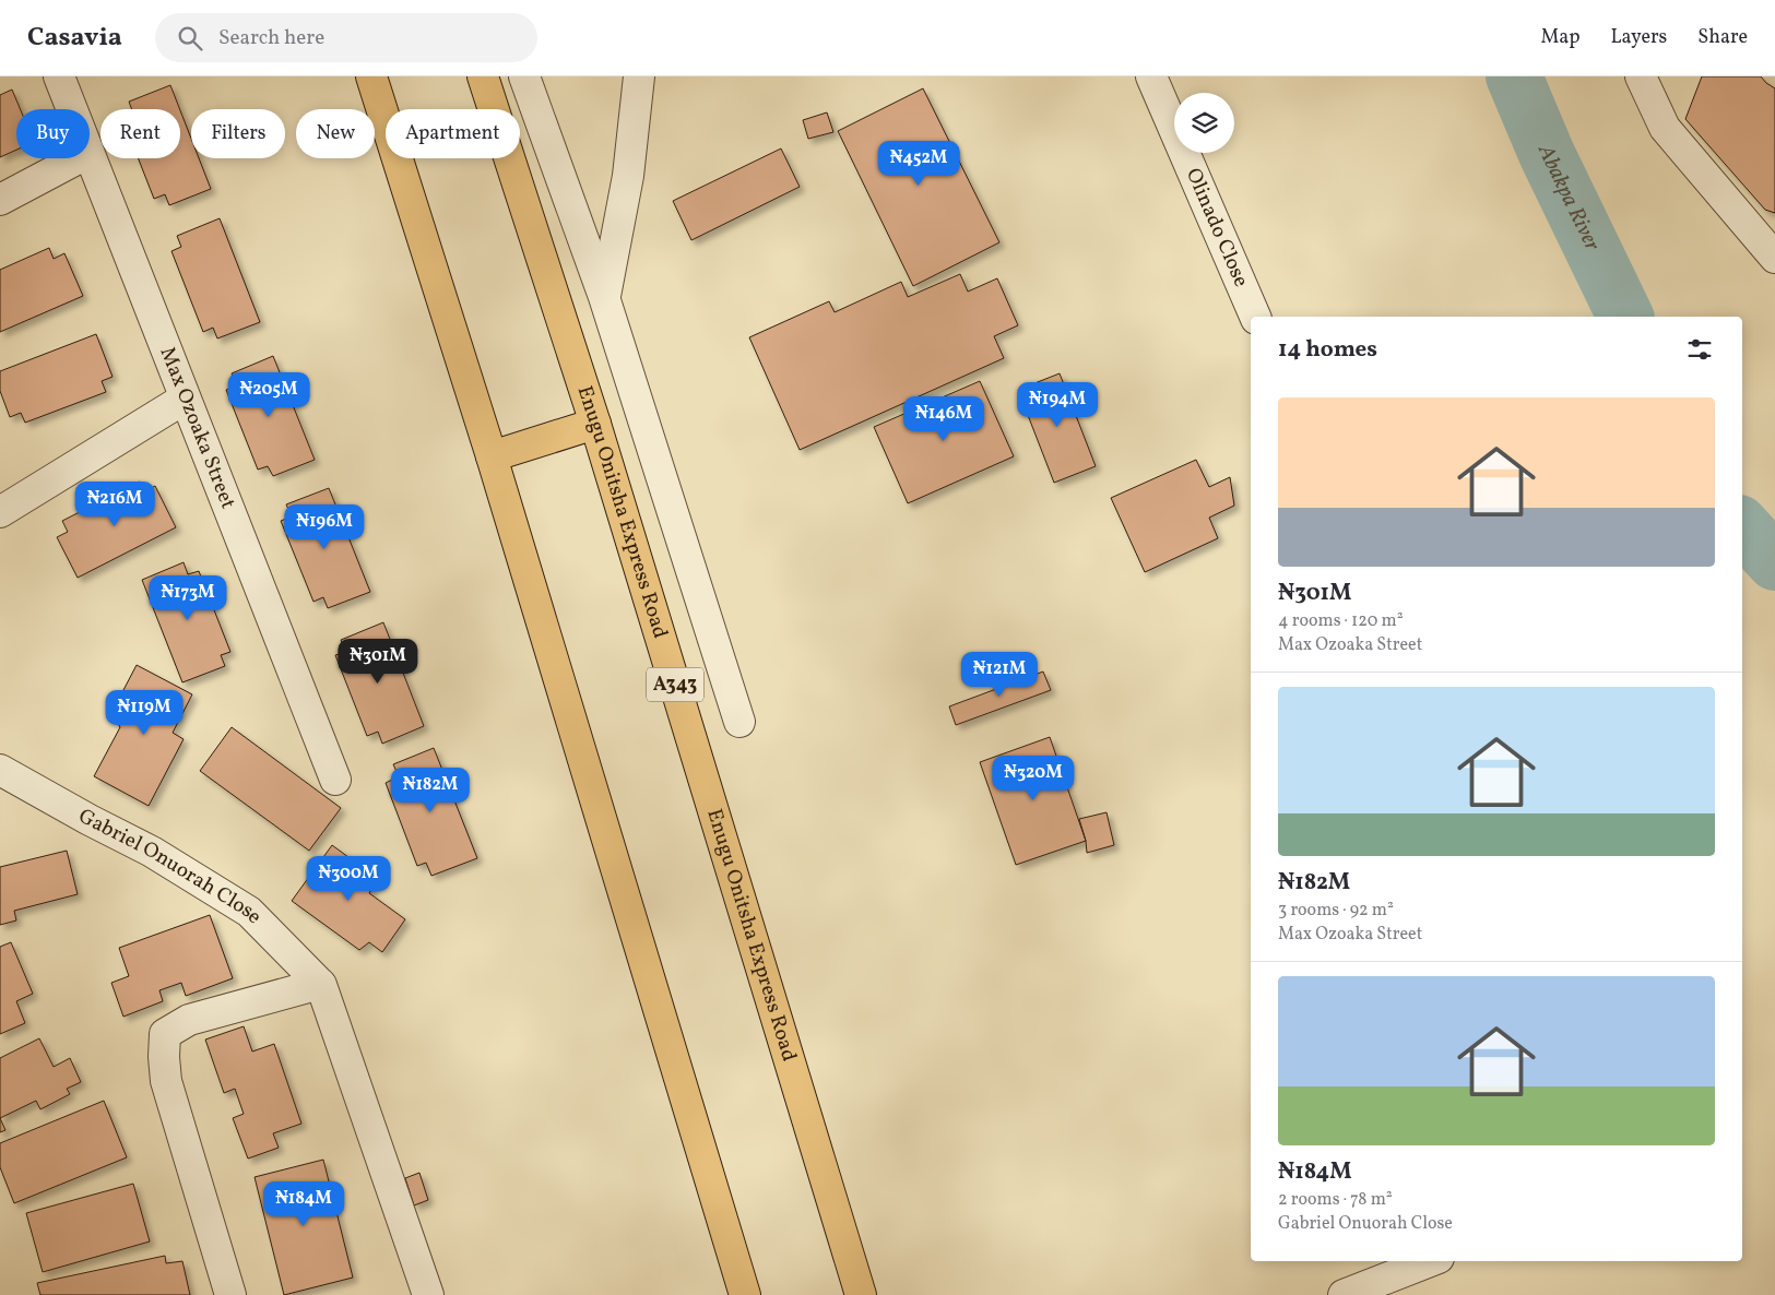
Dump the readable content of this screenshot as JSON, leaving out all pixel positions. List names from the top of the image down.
{
  "streets": {
    "highway": ["Enugu Onitsha Express Road", "A343"],
    "street": ["Olinado Close", "Max Ozoaka Street", "Gabriel Onuorah Close"]
  },
  "water": ["Abakpa River"],
  "page": {
    "header": "Casavia",
    "search": "Search here",
    "nav": ["Map", "Layers", "Share"],
    "chip": [
      "Buy",
      "Rent",
      "Filters",
      "New",
      "Apartment"
    ],
    "price": [
      "₦452M",
      "₦205M",
      "₦194M",
      "₦146M",
      "₦216M",
      "₦196M",
      "₦173M",
      "₦301M",
      "₦121M",
      "₦119M",
      "₦320M",
      "₦182M",
      "₦300M",
      "₦184M"
    ],
    "heading": "14 homes",
    "list": [
      {
        "name": "₦301M",
        "note": "4 rooms · 120 m² · Max Ozoaka Street"
      },
      {
        "name": "₦182M",
        "note": "3 rooms · 92 m² · Max Ozoaka Street"
      },
      {
        "name": "₦184M",
        "note": "2 rooms · 78 m² · Gabriel Onuorah Close"
      }
    ]
  }
}
